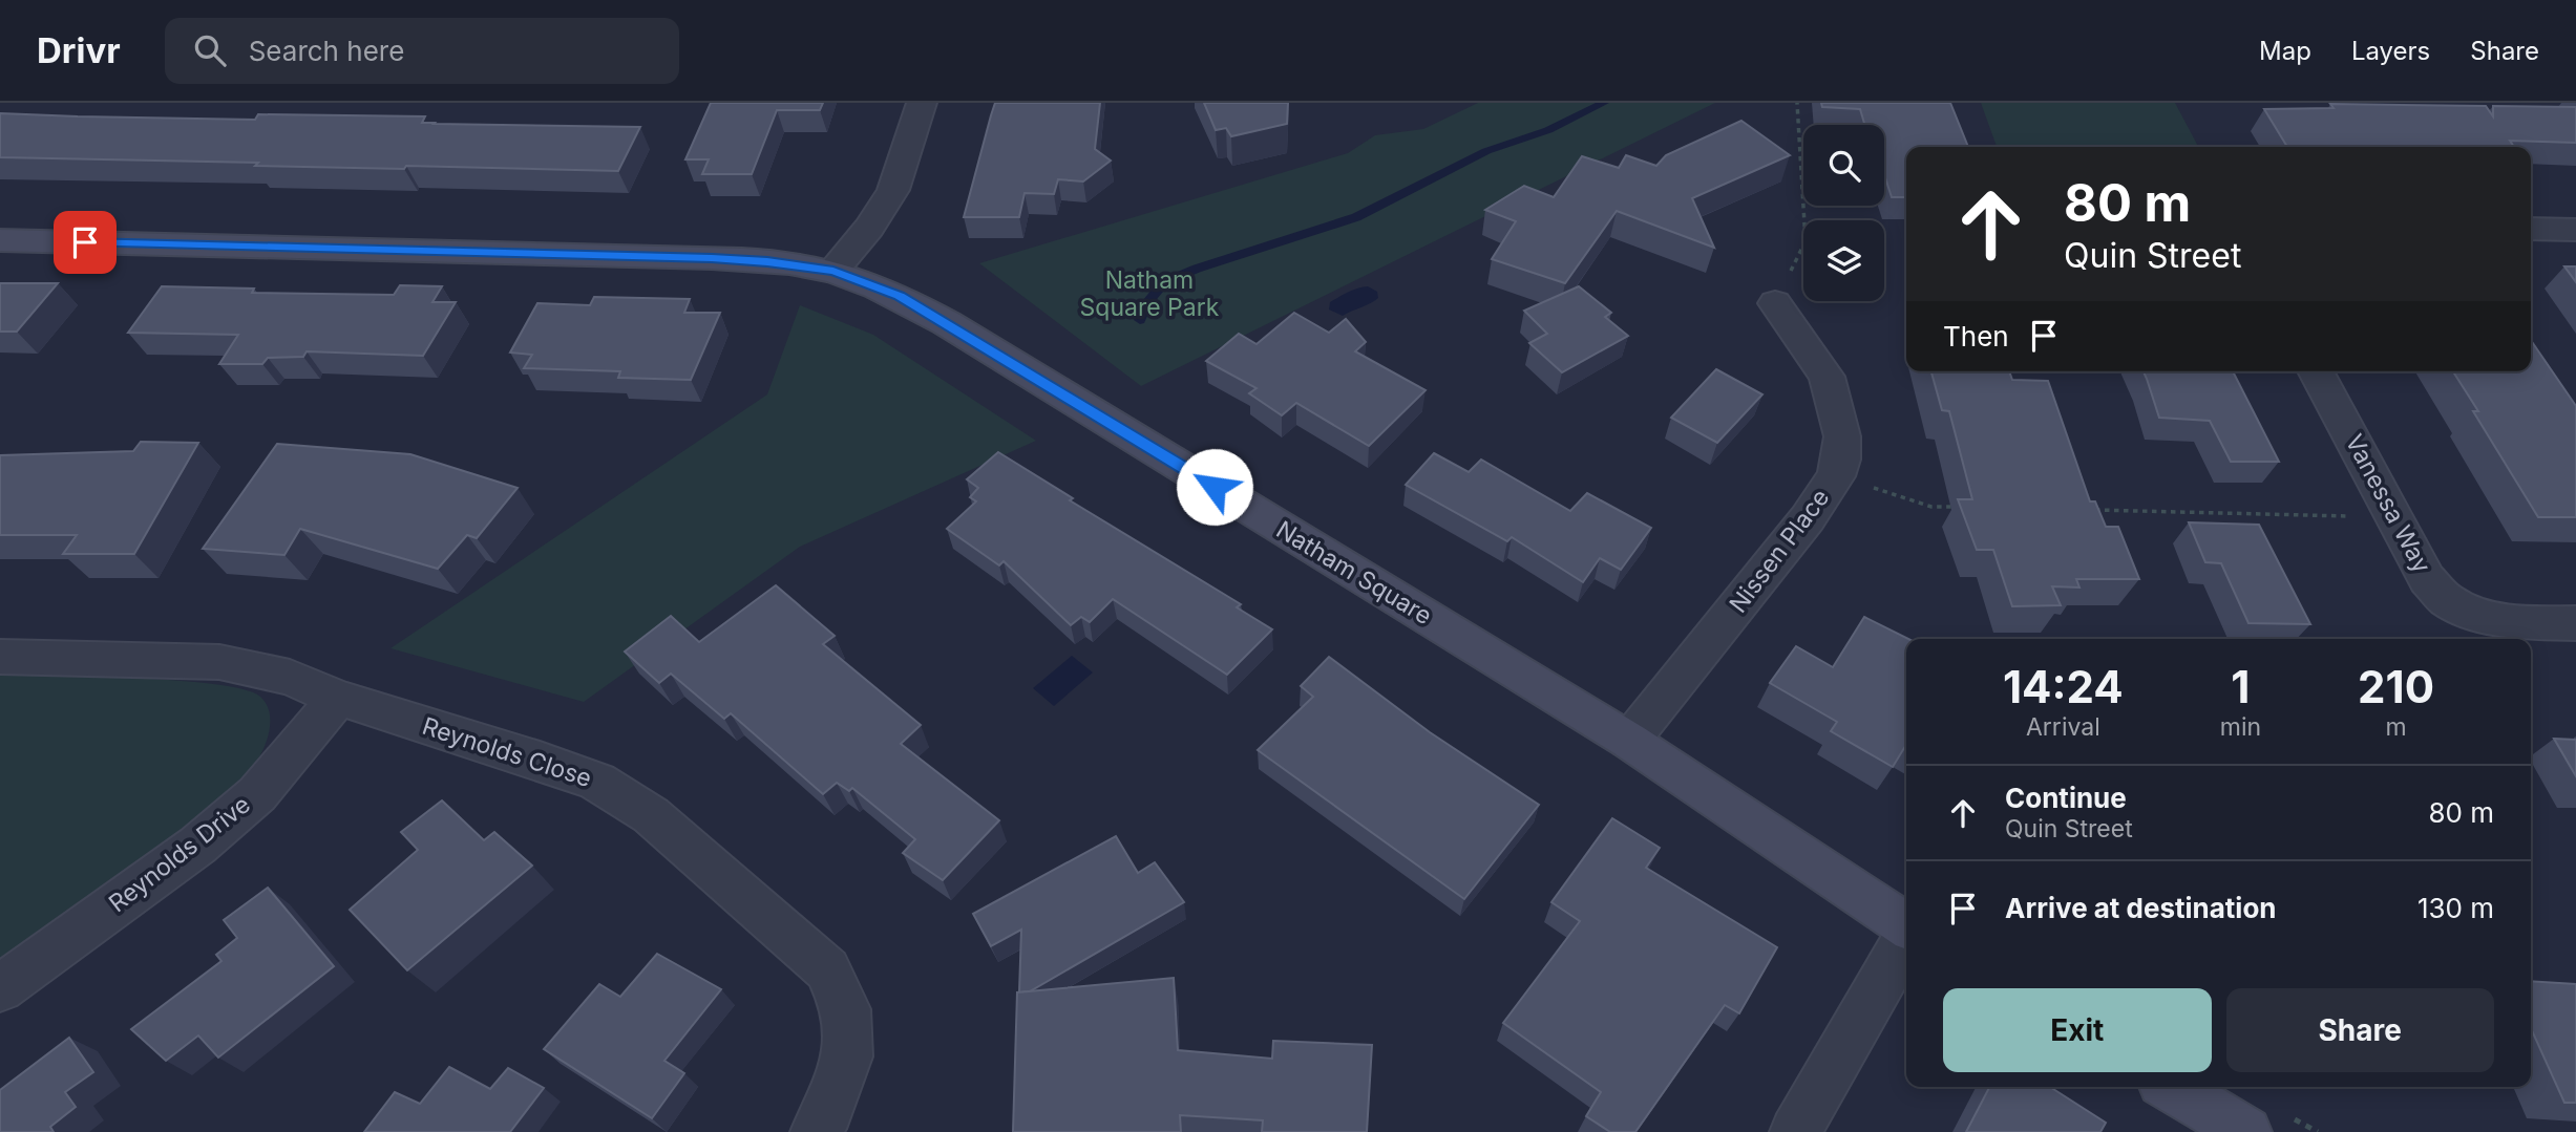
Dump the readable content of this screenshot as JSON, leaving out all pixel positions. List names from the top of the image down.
{
  "streets": {
    "street": [
      "Vanessa Way",
      "Nissen Place",
      "Natham Square",
      "Reynolds Close",
      "Reynolds Drive"
    ]
  },
  "crossings": [
    ["Nissen Place", "Natham Square"],
    ["Reynolds Close", "Reynolds Drive"]
  ],
  "parks": ["Natham Square Park"],
  "page": {
    "header": "Drivr",
    "search": "Search here",
    "nav": ["Map", "Layers", "Share"],
    "turn": ["80 m", "Quin Street"],
    "then": "Then",
    "eta": [
      "14:24",
      "Arrival",
      "1",
      "min",
      "210",
      "m"
    ],
    "list": [
      {
        "name": "Continue",
        "note": "Quin Street",
        "value": "80 m"
      },
      {
        "name": "Arrive at destination",
        "value": "130 m"
      }
    ],
    "buttons": ["Exit", "Share"]
  }
}
